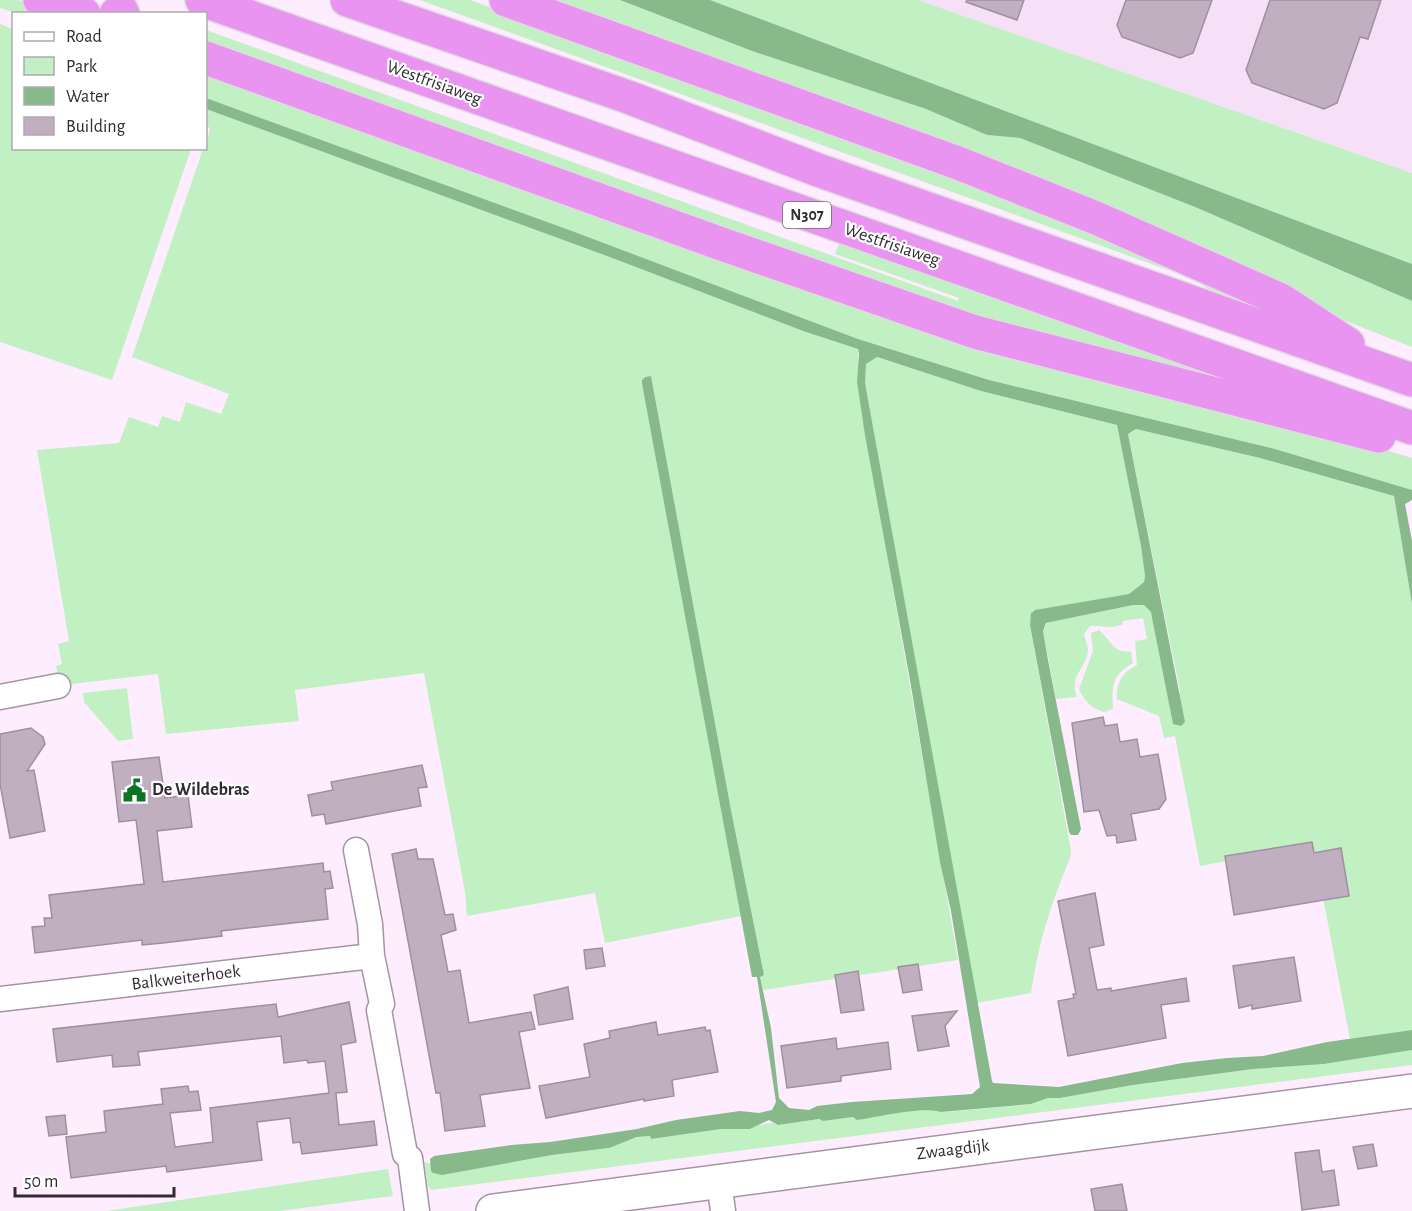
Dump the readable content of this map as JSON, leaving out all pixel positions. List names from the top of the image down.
{
  "streets": {
    "highway": ["Westfrisiaweg", "N307"],
    "street": ["Balkweiterhoek", "Zwaagdijk"]
  },
  "places": {
    "public building": ["De Wildebras"]
  },
  "legend": [
    "Road",
    "Park",
    "Water",
    "Building"
  ],
  "scale_bar": "50 m"
}
